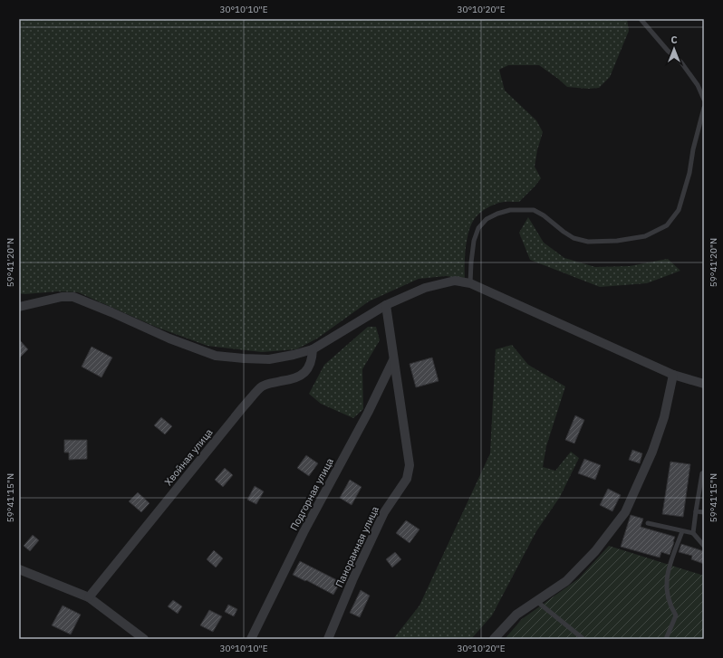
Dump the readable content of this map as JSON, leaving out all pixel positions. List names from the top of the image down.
{
  "streets": {
    "street": ["Хвойная улица", "Подгорная улица", "Панорамная улица"]
  },
  "crossings": [
    ["Подгорная улица", "Панорамная улица"]
  ],
  "north": "top",
  "coordinates": [
    "30°10'10\"E",
    "30°10'20\"E",
    "59°41'20\"N",
    "59°41'15\"N"
  ]
}
